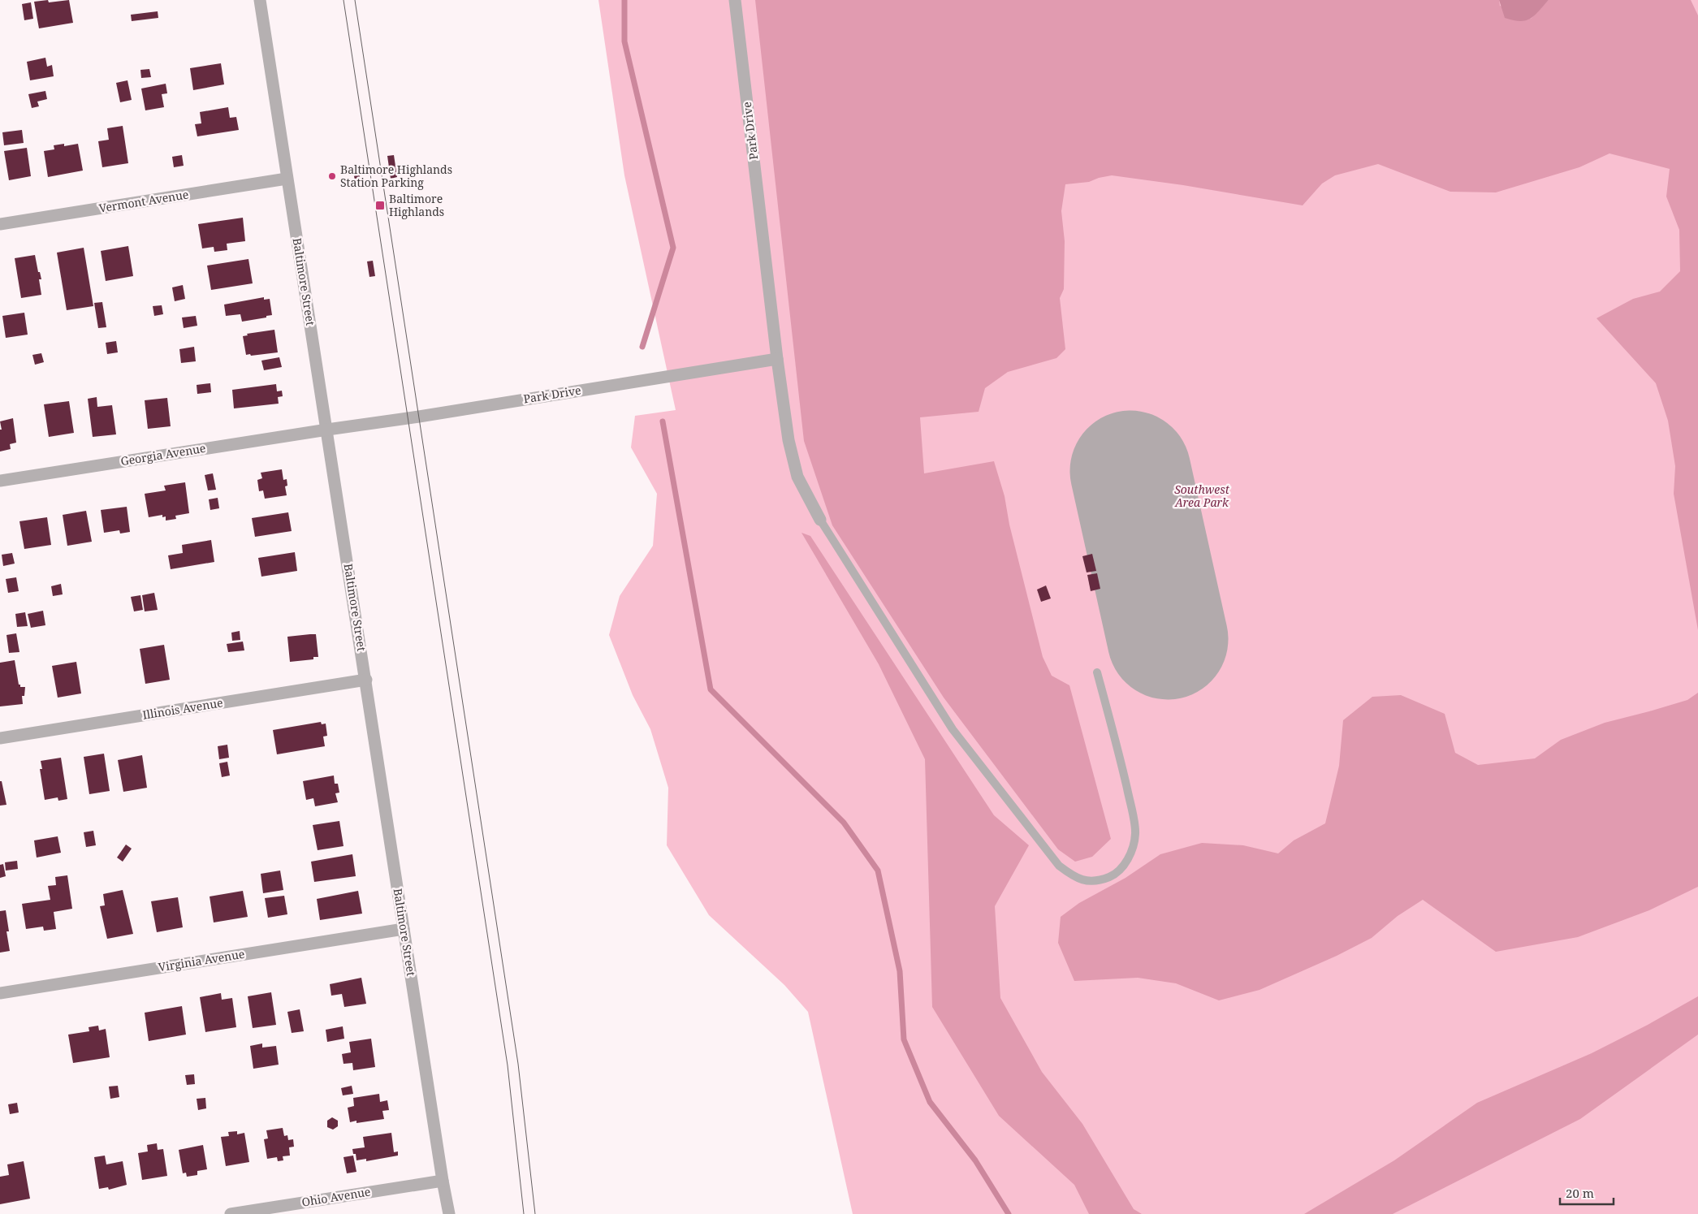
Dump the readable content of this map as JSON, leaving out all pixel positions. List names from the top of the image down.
{
  "streets": {
    "street": [
      "Park Drive",
      "Vermont Avenue",
      "Baltimore Street",
      "Georgia Avenue",
      "Illinois Avenue",
      "Virginia Avenue",
      "Ohio Avenue"
    ]
  },
  "crossings": [
    ["Park Drive", "Baltimore Street"],
    ["Park Drive", "Georgia Avenue"],
    ["Vermont Avenue", "Baltimore Street"],
    ["Baltimore Street", "Georgia Avenue"],
    ["Baltimore Street", "Illinois Avenue"],
    ["Baltimore Street", "Virginia Avenue"],
    ["Baltimore Street", "Ohio Avenue"]
  ],
  "parks": ["Southwest Area Park"],
  "places": {
    "other": ["Baltimore Highlands Station Parking"],
    "transit": ["Baltimore Highlands"]
  },
  "scale_bar": "20 m"
}
